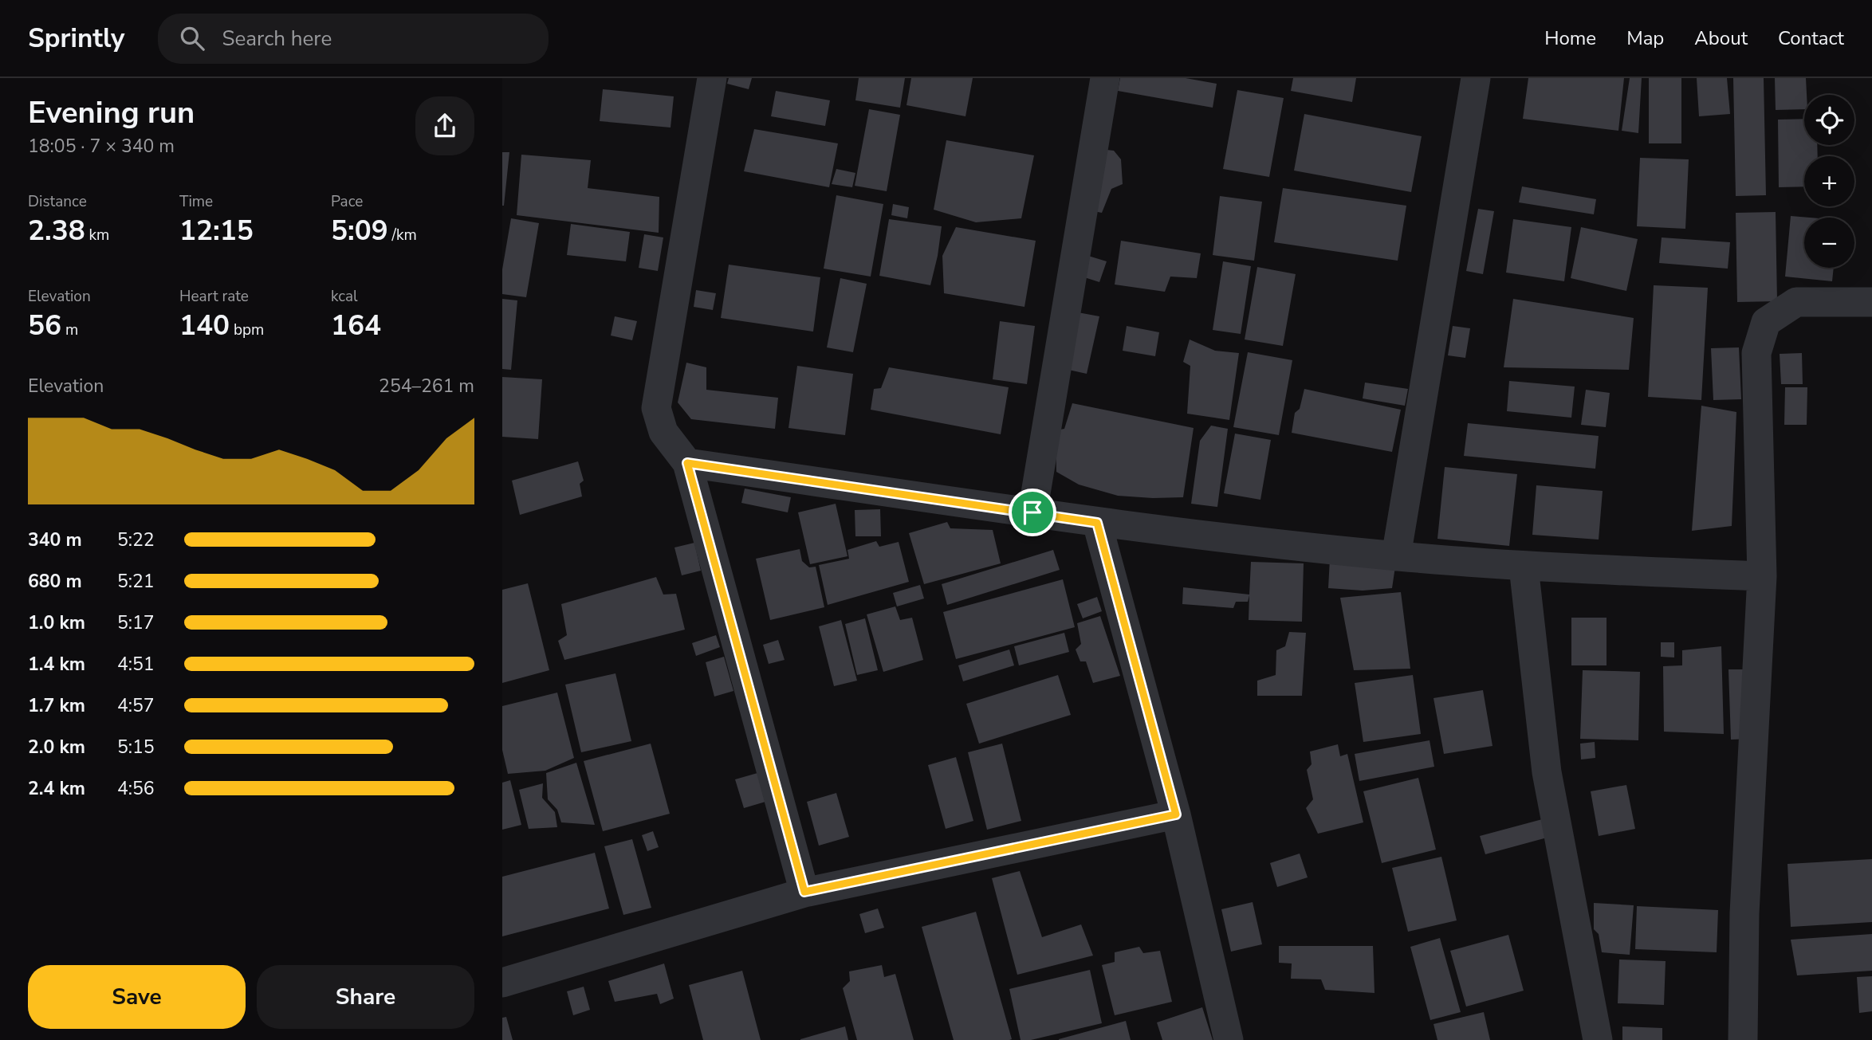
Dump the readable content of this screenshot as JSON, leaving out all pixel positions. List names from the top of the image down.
{
  "page": {
    "header": "Sprintly",
    "search": "Search here",
    "nav": [
      "Home",
      "Map",
      "About",
      "Contact"
    ],
    "heading": ["Evening run", "18:05 · 7 × 340 m"],
    "map_buttons": ["+", "−"],
    "stats": [
      ["Distance", "2.38 km"],
      ["Time", "12:15"],
      ["Pace", "5:09 /km"],
      ["Elevation", "56 m"],
      ["Heart rate", "140 bpm"],
      ["kcal", "164"]
    ],
    "chart": ["Elevation", "254–261 m"],
    "list": [
      {
        "name": "340 m",
        "note": "5:22"
      },
      {
        "name": "680 m",
        "note": "5:21"
      },
      {
        "name": "1.0 km",
        "note": "5:17"
      },
      {
        "name": "1.4 km",
        "note": "4:51"
      },
      {
        "name": "1.7 km",
        "note": "4:57"
      },
      {
        "name": "2.0 km",
        "note": "5:15"
      },
      {
        "name": "2.4 km",
        "note": "4:56"
      }
    ],
    "buttons": ["Save", "Share"]
  }
}
